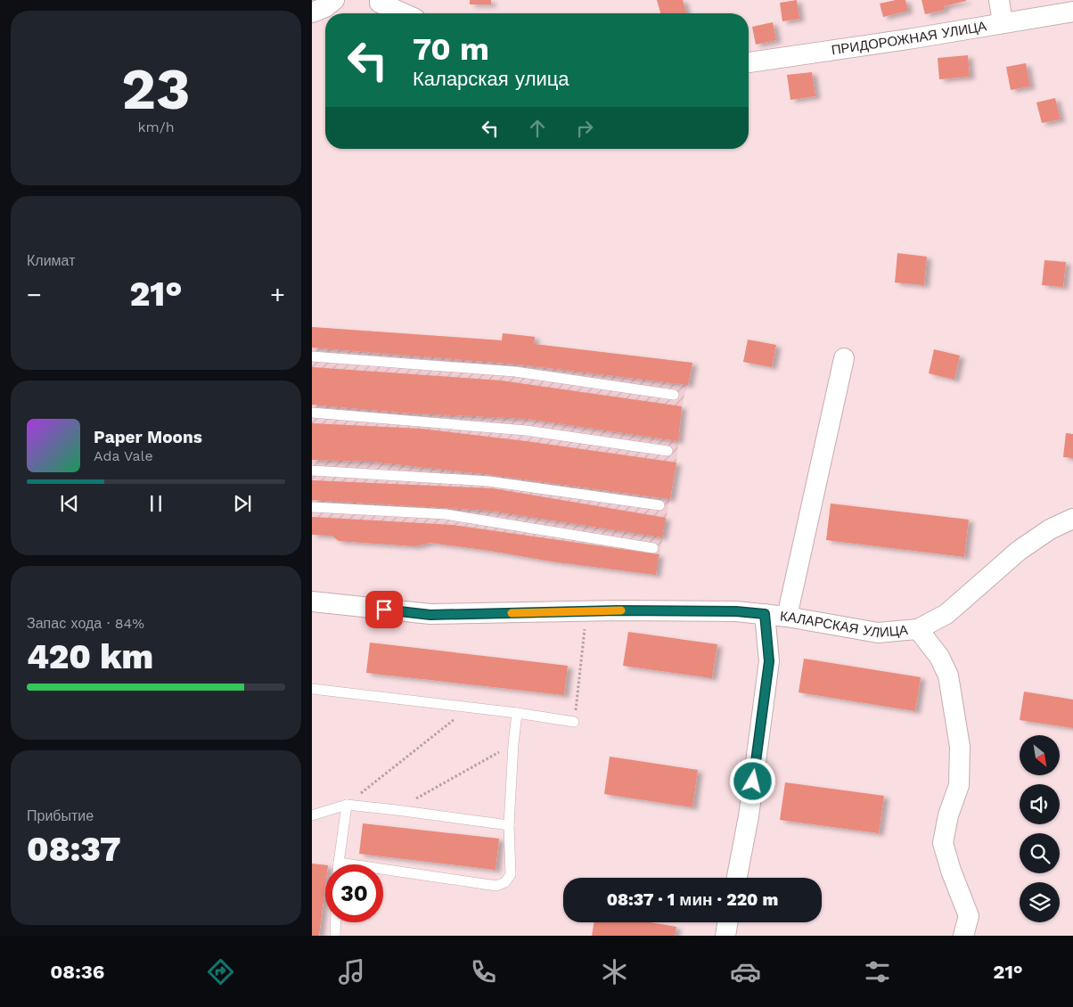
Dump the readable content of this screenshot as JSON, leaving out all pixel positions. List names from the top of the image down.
{
  "streets": {
    "street": ["ПРИДОРОЖНАЯ УЛИЦА", "КАЛАРСКАЯ УЛИЦА"]
  },
  "north": "bottom right",
  "page": {
    "tile": [
      ["23", "km/h"],
      "Климат",
      ["Запас хода · 84%", "420 km"],
      ["Прибытие", "08:37"]
    ],
    "turn": ["70 m", "Каларская улица"],
    "heat": ["−", "21°", "+"],
    "song": ["Paper Moons", "Ada Vale"],
    "limit": "30",
    "trip": "08:37 · 1 мин · 220 m",
    "tabs": ["08:36", "21°"]
  }
}
